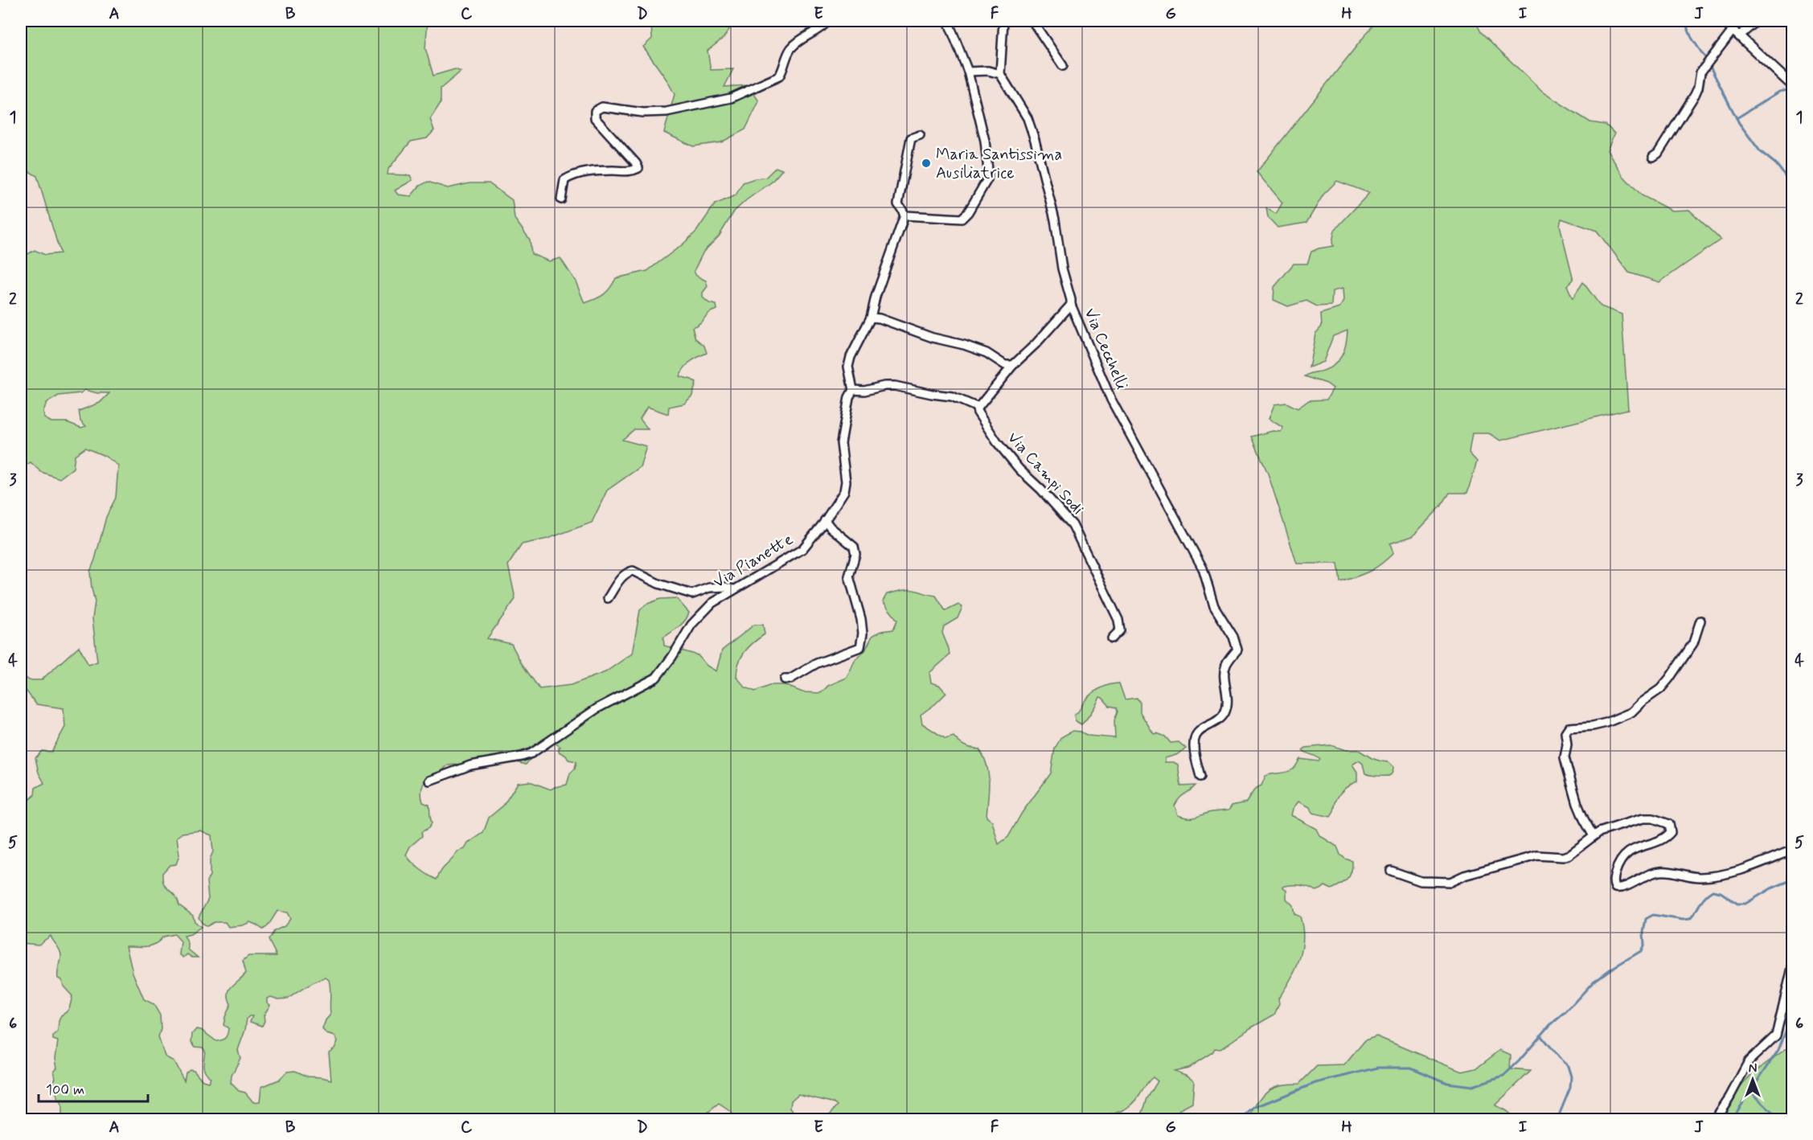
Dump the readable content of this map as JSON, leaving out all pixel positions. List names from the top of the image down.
{
  "streets": {
    "street": ["Via Cecchelli", "Via Campi Sodi", "Via Pianette"]
  },
  "places": ["Maria Santissima Ausiliatrice"],
  "scale_bar": "100 m",
  "north": "top",
  "grid": {
    "columns": [
      "A",
      "B",
      "C",
      "D",
      "E",
      "F",
      "G",
      "H",
      "I",
      "J"
    ],
    "rows": [
      "1",
      "2",
      "3",
      "4",
      "5",
      "6"
    ]
  }
}
